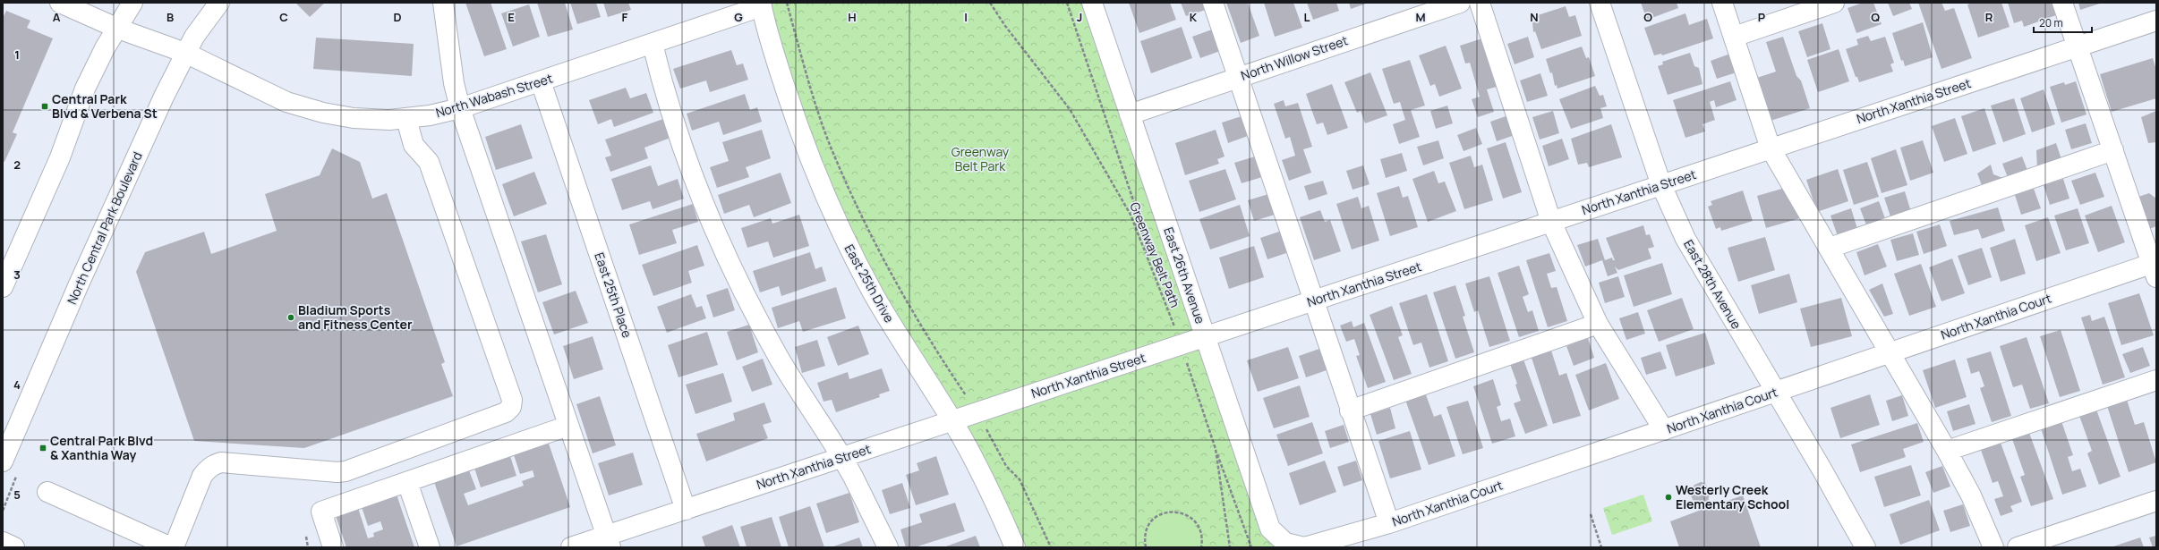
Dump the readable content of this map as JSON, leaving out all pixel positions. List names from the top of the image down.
{
  "streets": {
    "street": [
      "North Willow Street",
      "North Wabash Street",
      "North Xanthia Street",
      "North Central Park Boulevard",
      "East 26th Avenue",
      "East 25th Drive",
      "East 28th Avenue",
      "East 25th Place",
      "North Xanthia Court"
    ],
    "path": ["Greenway Belt Path"]
  },
  "crossings": [
    ["North Willow Street", "East 26th Avenue"],
    ["North Wabash Street", "North Central Park Boulevard"],
    ["North Wabash Street", "East 25th Drive"],
    ["North Wabash Street", "East 25th Place"],
    ["North Xanthia Street", "Greenway Belt Path"],
    ["North Xanthia Street", "East 26th Avenue"],
    ["North Xanthia Street", "East 25th Drive"],
    ["North Xanthia Street", "East 28th Avenue"],
    ["North Xanthia Street", "East 25th Place"],
    ["East 26th Avenue", "North Xanthia Court"],
    ["East 28th Avenue", "North Xanthia Court"]
  ],
  "parks": ["Greenway Belt Park"],
  "places": {
    "transit": ["Central Park Blvd & Verbena St", "Central Park Blvd & Xanthia Way"],
    "other": ["Bladium Sports and Fitness Center", "Westerly Creek Elementary School"]
  },
  "scale_bar": "20 m",
  "grid": {
    "columns": [
      "A",
      "B",
      "C",
      "D",
      "E",
      "F",
      "G",
      "H",
      "I",
      "J",
      "K",
      "L",
      "M",
      "N",
      "O",
      "P",
      "Q",
      "R"
    ],
    "rows": [
      "1",
      "2",
      "3",
      "4",
      "5"
    ]
  }
}
